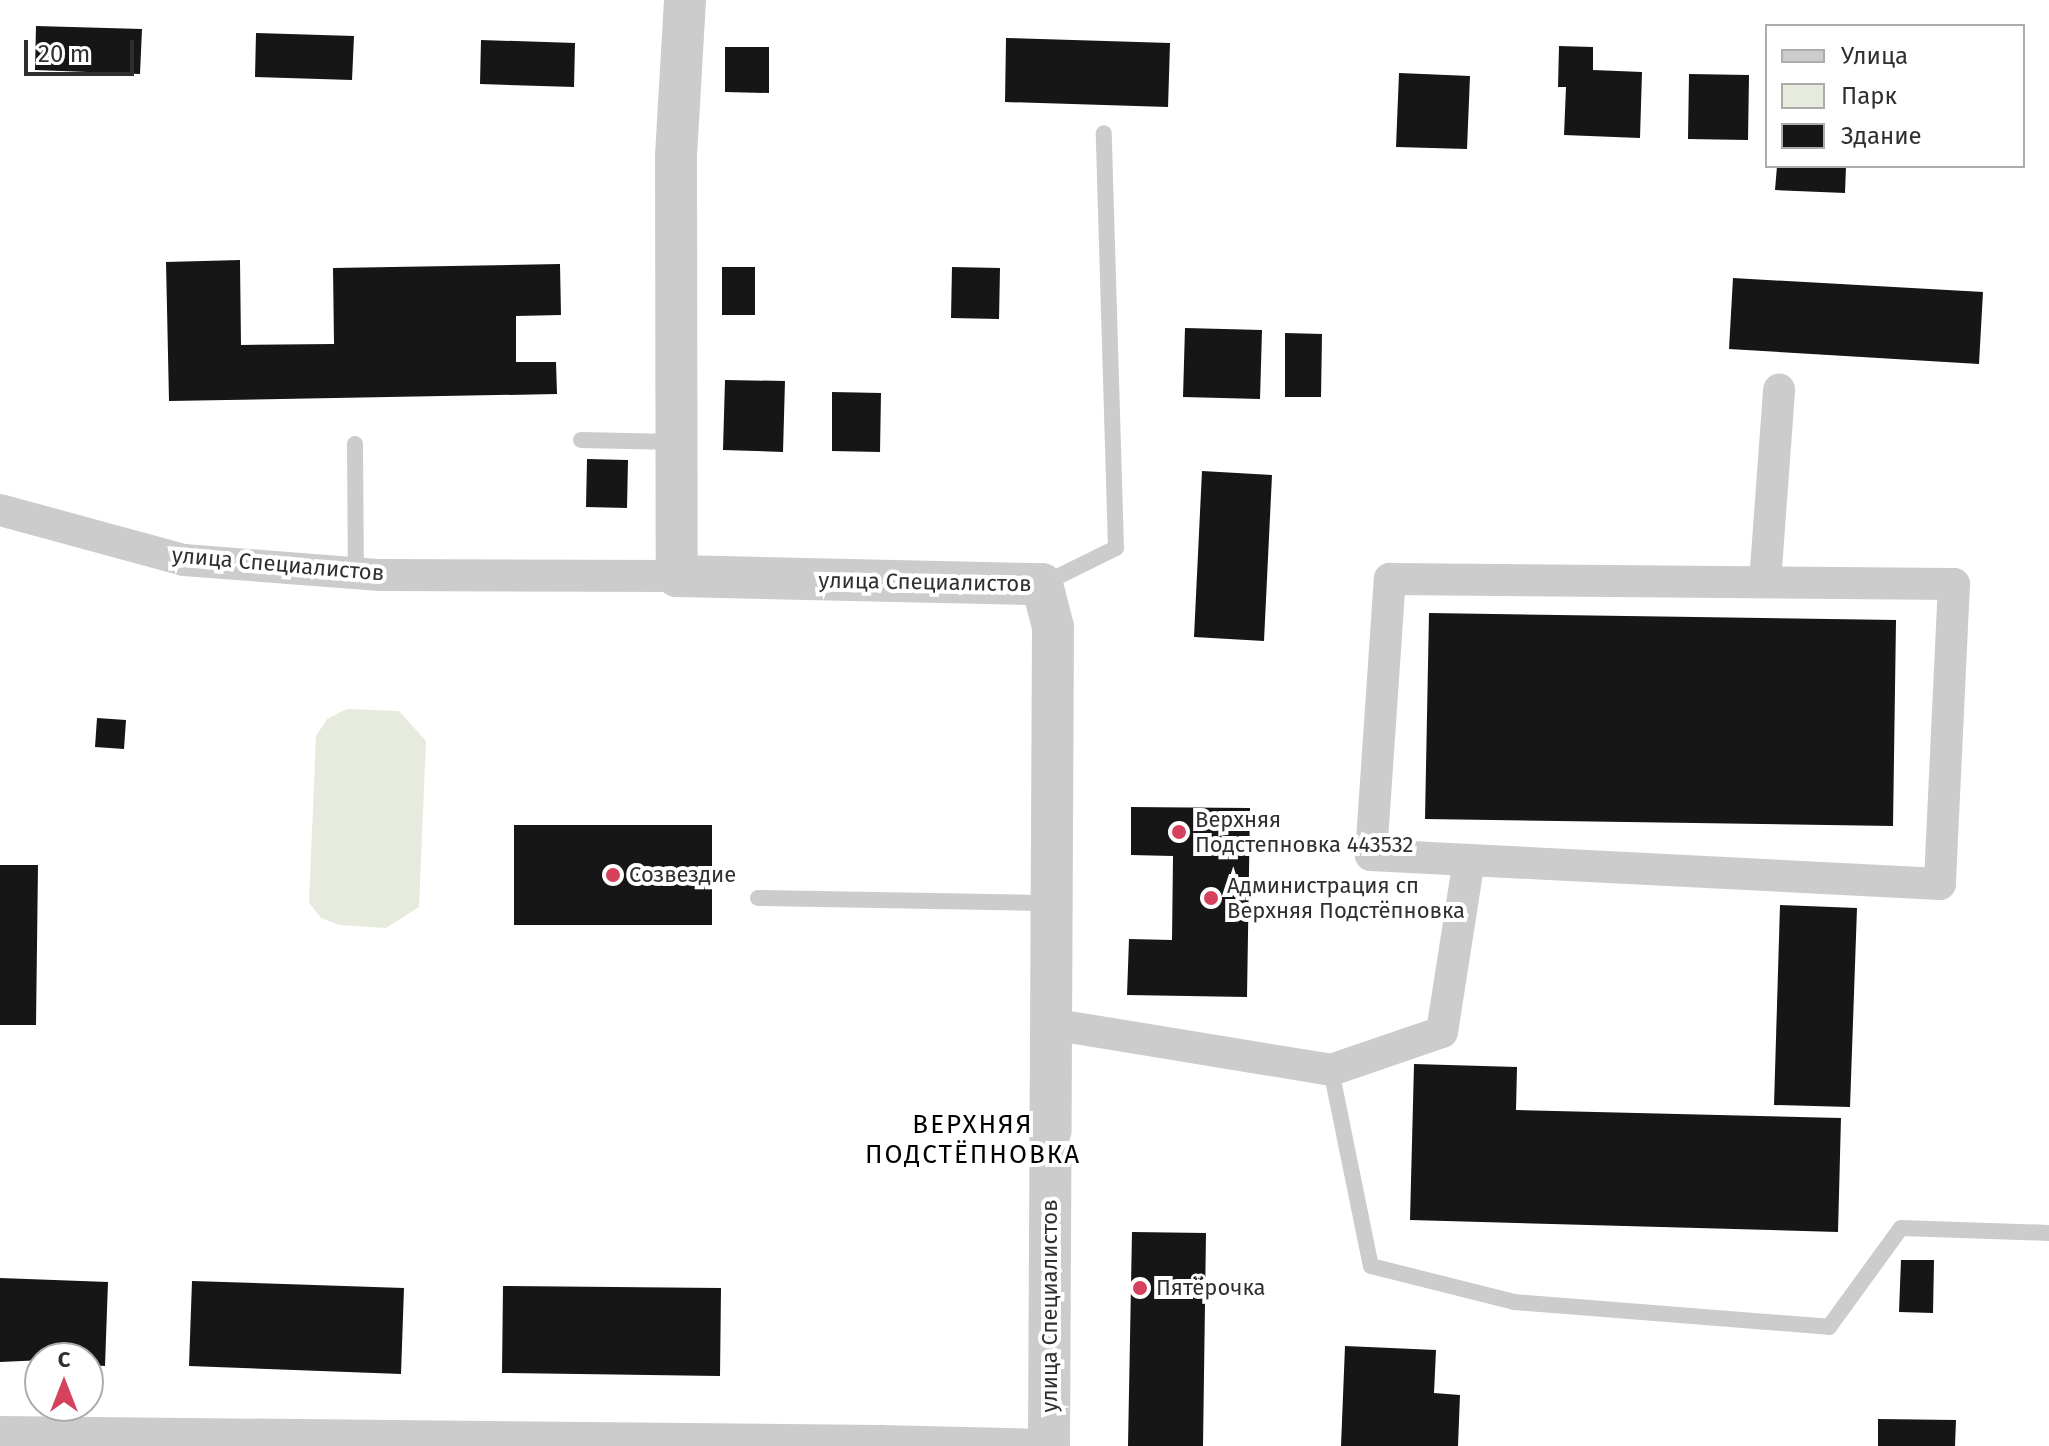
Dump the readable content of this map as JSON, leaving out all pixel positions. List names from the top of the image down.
{
  "streets": {
    "street": ["улица Специалистов"]
  },
  "districts": ["ВЕРХНЯЯ ПОДСТЁПНОВКА"],
  "places": [
    "Верхняя Подстепновка 443532",
    "Созвездие",
    "Администрация сп Верхняя Подстёпновка",
    "Пятёрочка"
  ],
  "legend": ["Улица", "Парк", "Здание"],
  "scale_bar": "20 m",
  "north": "top"
}
